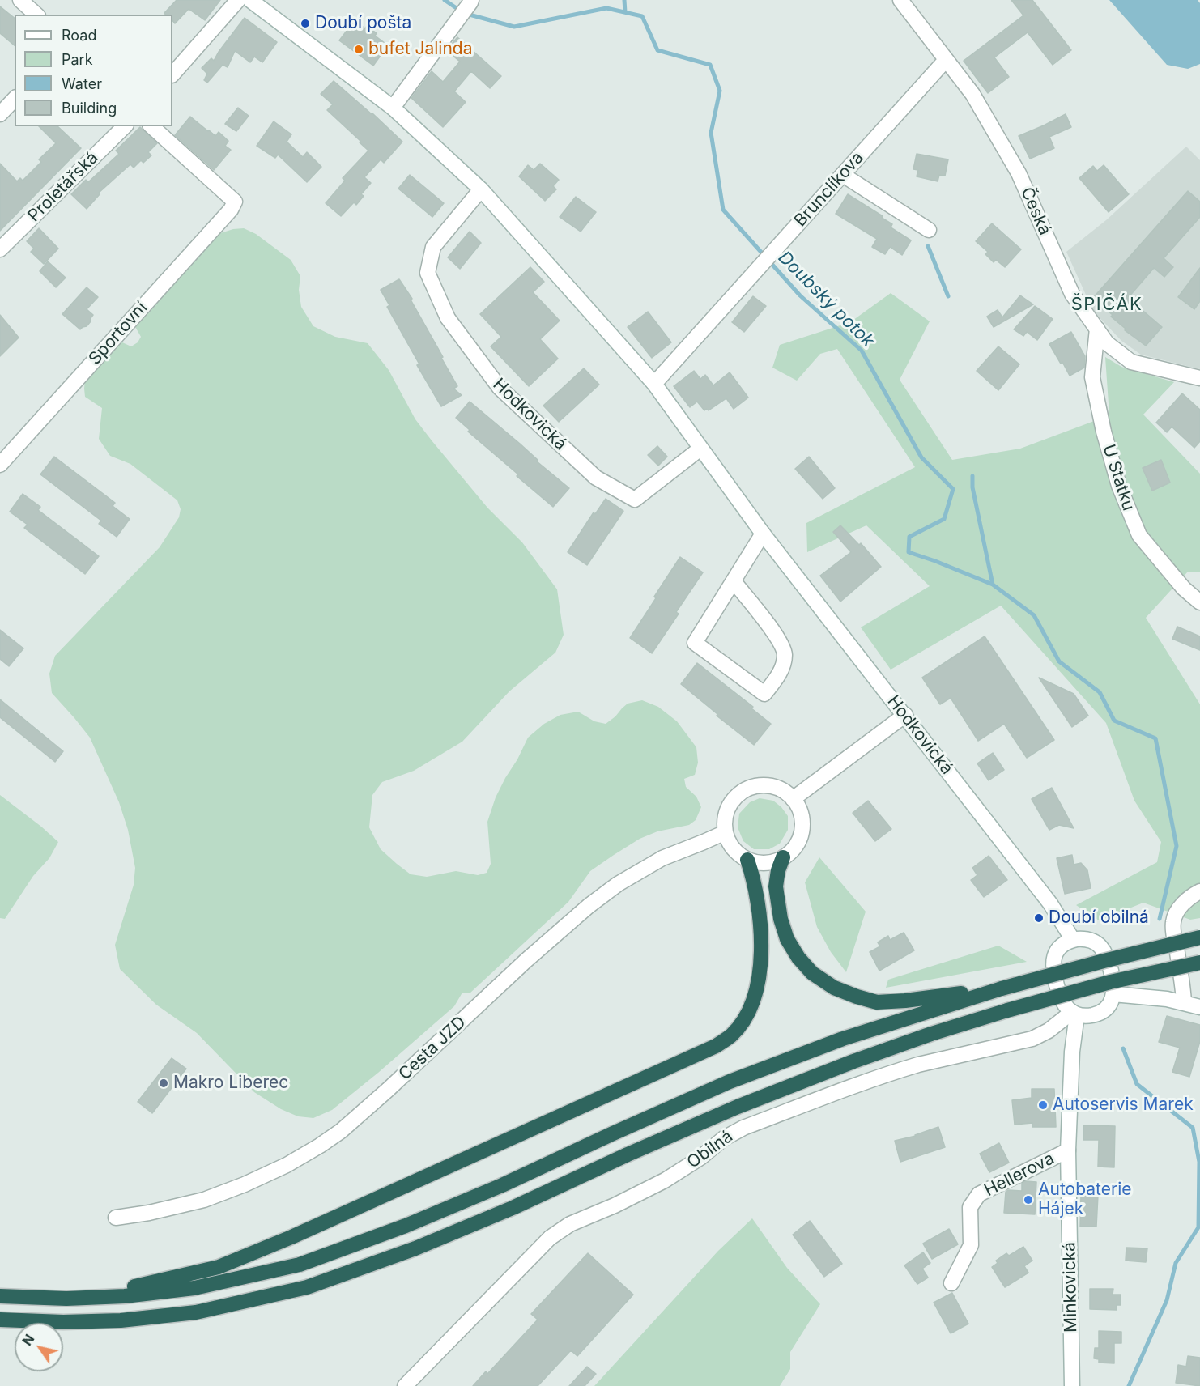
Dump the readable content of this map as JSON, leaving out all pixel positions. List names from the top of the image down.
{
  "streets": {
    "street": [
      "Proletářská",
      "Brunclíkova",
      "Česká",
      "Sportovní",
      "Hodkovická",
      "U Statku",
      "Cesta JZD",
      "Obilná",
      "Hellerova",
      "Minkovická"
    ]
  },
  "crossings": [
    ["Brunclíkova", "Česká"],
    ["Brunclíkova", "Hodkovická"],
    ["Česká", "U Statku"],
    ["Hodkovická", "Obilná"],
    ["Hodkovická", "Minkovická"],
    ["Obilná", "Minkovická"],
    ["Hellerova", "Minkovická"]
  ],
  "districts": ["ŠPIČÁK"],
  "water": ["Doubský potok"],
  "places": [
    "Doubí pošta",
    "bufet Jalinda",
    "Doubí obilná",
    "Makro Liberec",
    "Autoservis Marek",
    "Autobaterie Hájek"
  ],
  "legend": [
    "Road",
    "Park",
    "Water",
    "Building"
  ],
  "north": "top left"
}
